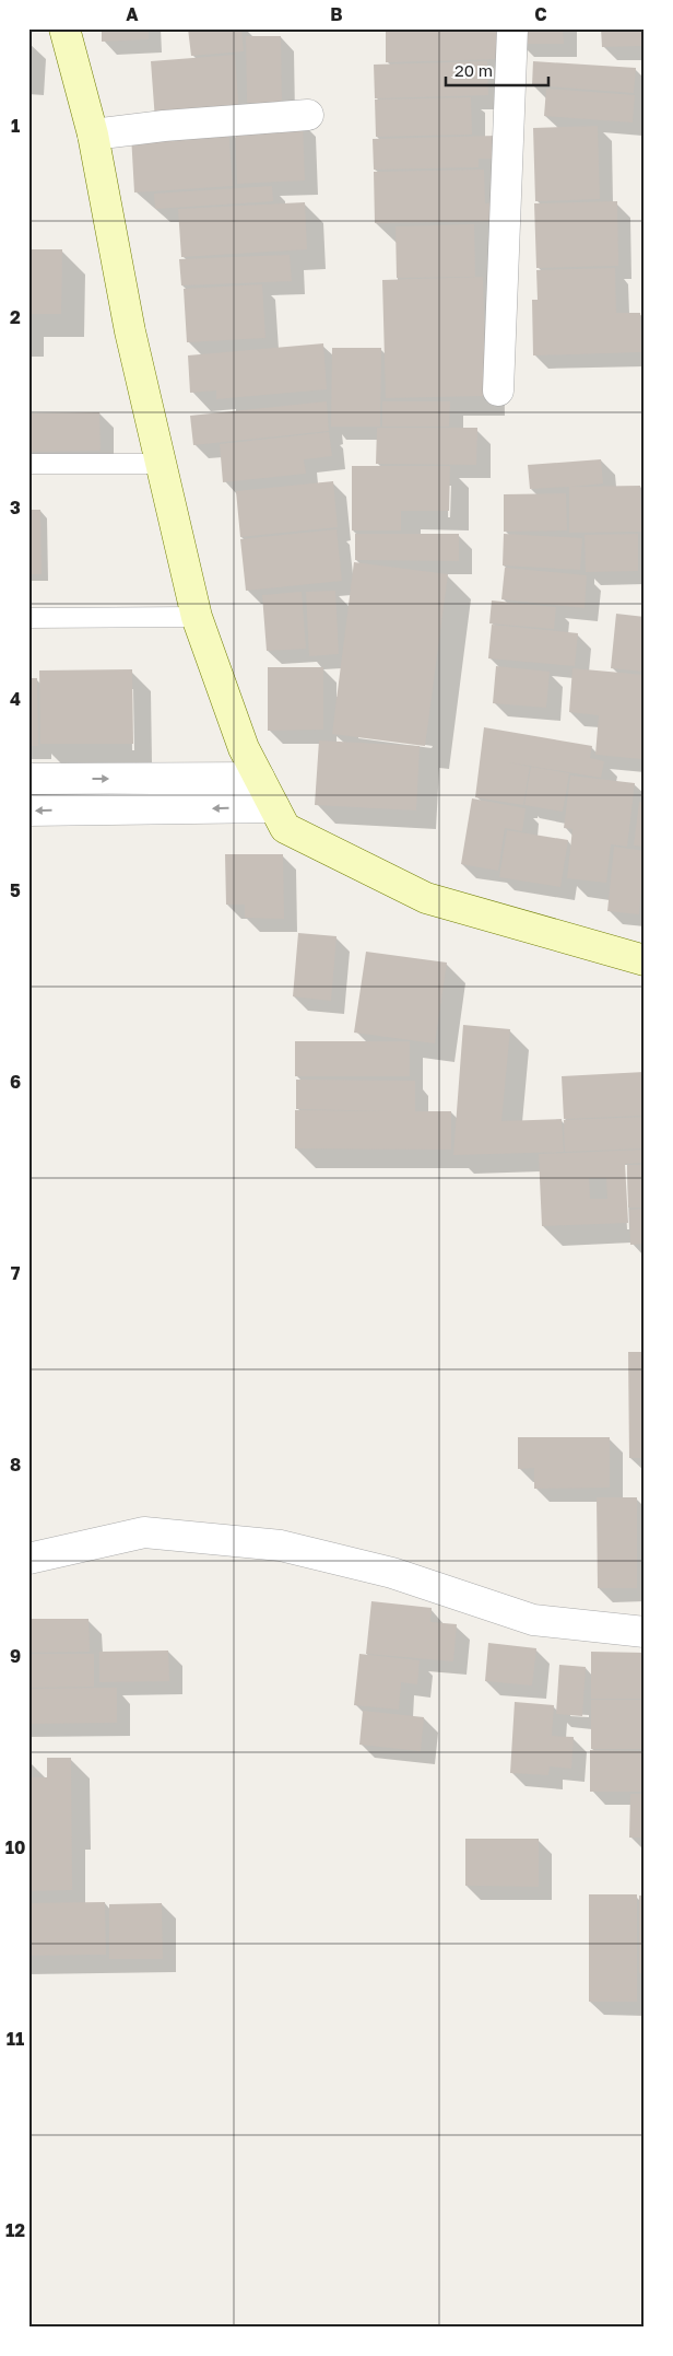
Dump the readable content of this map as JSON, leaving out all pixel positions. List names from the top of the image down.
{
  "scale_bar": "20 m",
  "grid": {
    "columns": ["A", "B", "C"],
    "rows": [
      "1",
      "2",
      "3",
      "4",
      "5",
      "6",
      "7",
      "8",
      "9",
      "10",
      "11",
      "12"
    ]
  }
}
